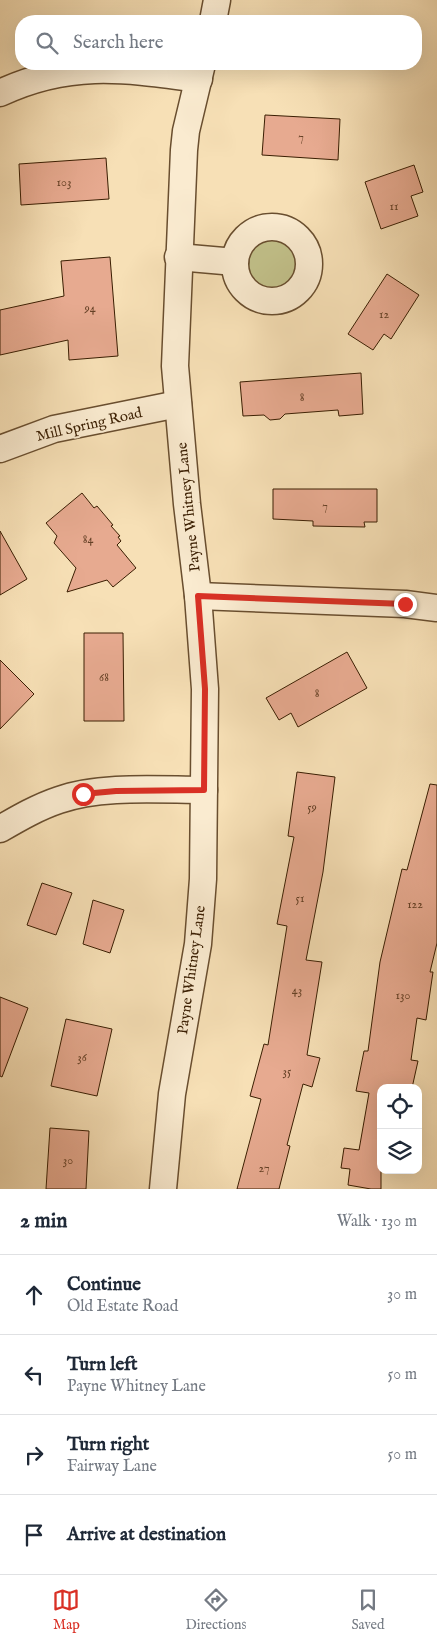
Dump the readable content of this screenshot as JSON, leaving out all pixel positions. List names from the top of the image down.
{
  "streets": {
    "street": ["Mill Spring Road", "Payne Whitney Lane"]
  },
  "crossings": [
    ["Mill Spring Road", "Payne Whitney Lane"]
  ],
  "house_numbers": [
    "7",
    "103",
    "11",
    "94",
    "12",
    "8",
    "7",
    "84",
    "68",
    "8",
    "59",
    "51",
    "122",
    "43",
    "130",
    "36",
    "35",
    "30",
    "27"
  ],
  "page": {
    "search": "Search here",
    "heading": ["2 min", "Walk · 130 m"],
    "list": [
      ["Continue", "Old Estate Road", "30 m"],
      ["Turn left", "Payne Whitney Lane", "50 m"],
      ["Turn right", "Fairway Lane", "50 m"],
      "Arrive at destination"
    ],
    "nav": ["Map", "Directions", "Saved"]
  }
}
